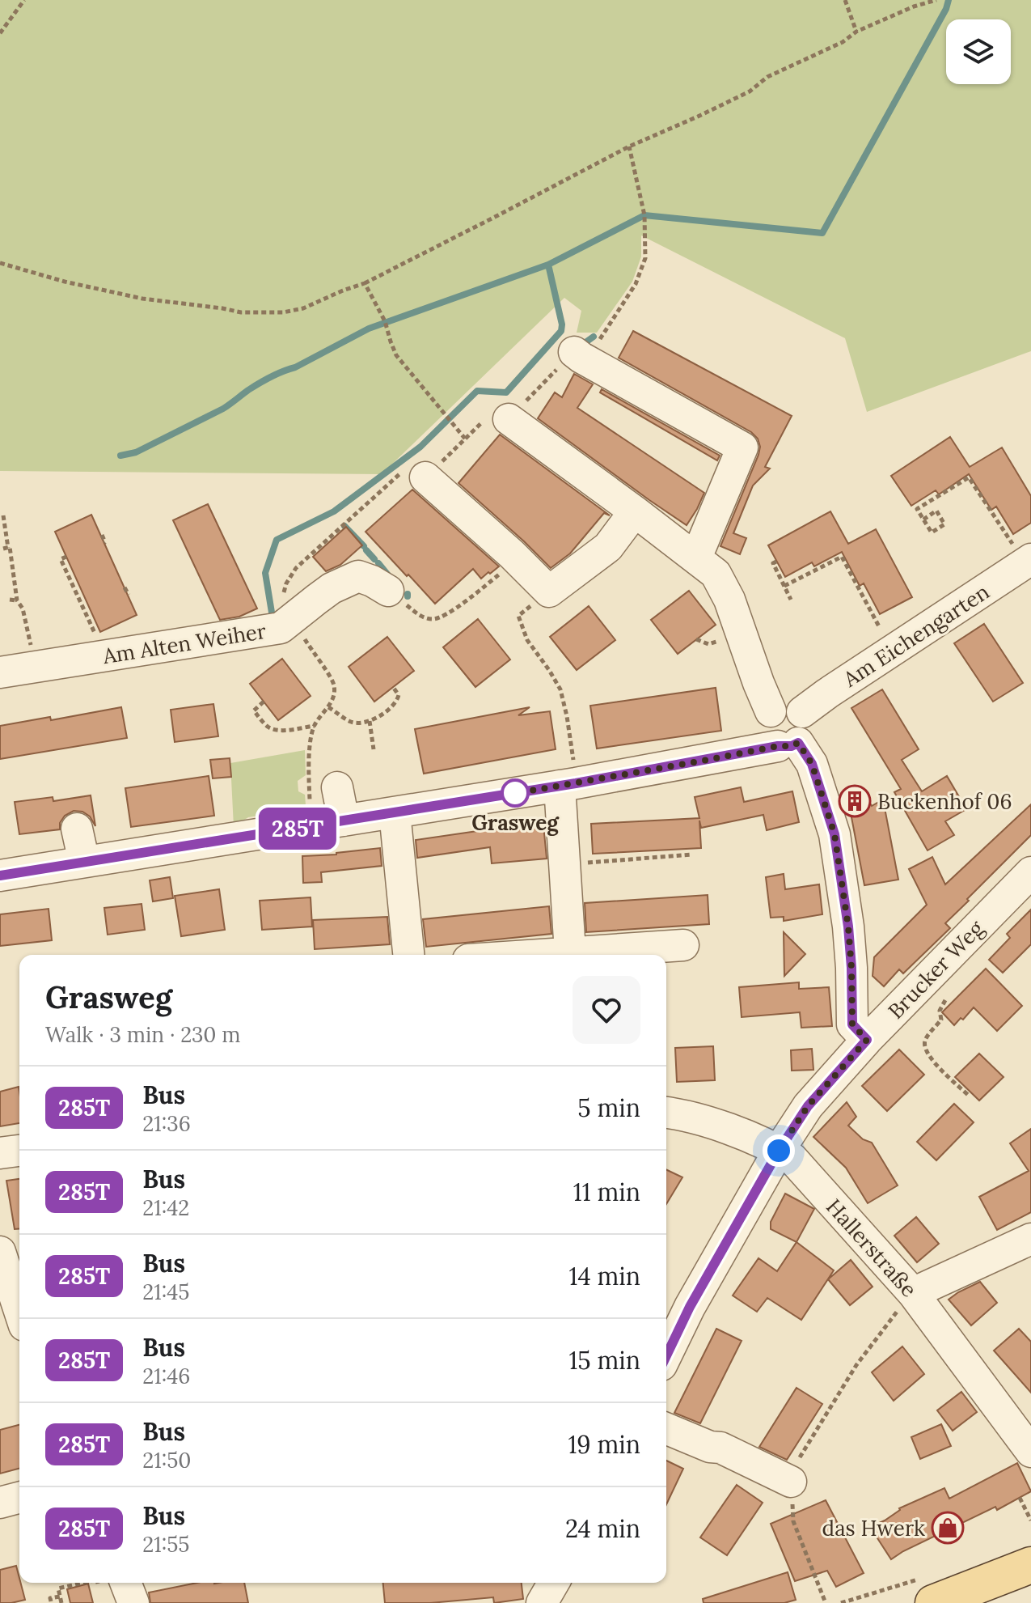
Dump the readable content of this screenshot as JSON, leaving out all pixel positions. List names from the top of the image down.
{
  "streets": {
    "street": [
      "Am Eichengarten",
      "Am Alten Weiher",
      "Brucker Weg",
      "Hallerstraße"
    ]
  },
  "crossings": [
    ["Brucker Weg", "Hallerstraße"]
  ],
  "places": {
    "other": ["Grasweg"],
    "building": ["Buckenhof 06"],
    "shop": ["das Hwerk"]
  },
  "lines": ["bus line 285T"],
  "page": {
    "on_map": "285T",
    "heading": ["Grasweg", "Walk · 3 min · 230 m"],
    "list": [
      {
        "mark": "285T",
        "name": "Bus",
        "note": "21:36",
        "value": "5 min"
      },
      {
        "mark": "285T",
        "name": "Bus",
        "note": "21:42",
        "value": "11 min"
      },
      {
        "mark": "285T",
        "name": "Bus",
        "note": "21:45",
        "value": "14 min"
      },
      {
        "mark": "285T",
        "name": "Bus",
        "note": "21:46",
        "value": "15 min"
      },
      {
        "mark": "285T",
        "name": "Bus",
        "note": "21:50",
        "value": "19 min"
      },
      {
        "mark": "285T",
        "name": "Bus",
        "note": "21:55",
        "value": "24 min"
      }
    ]
  }
}
